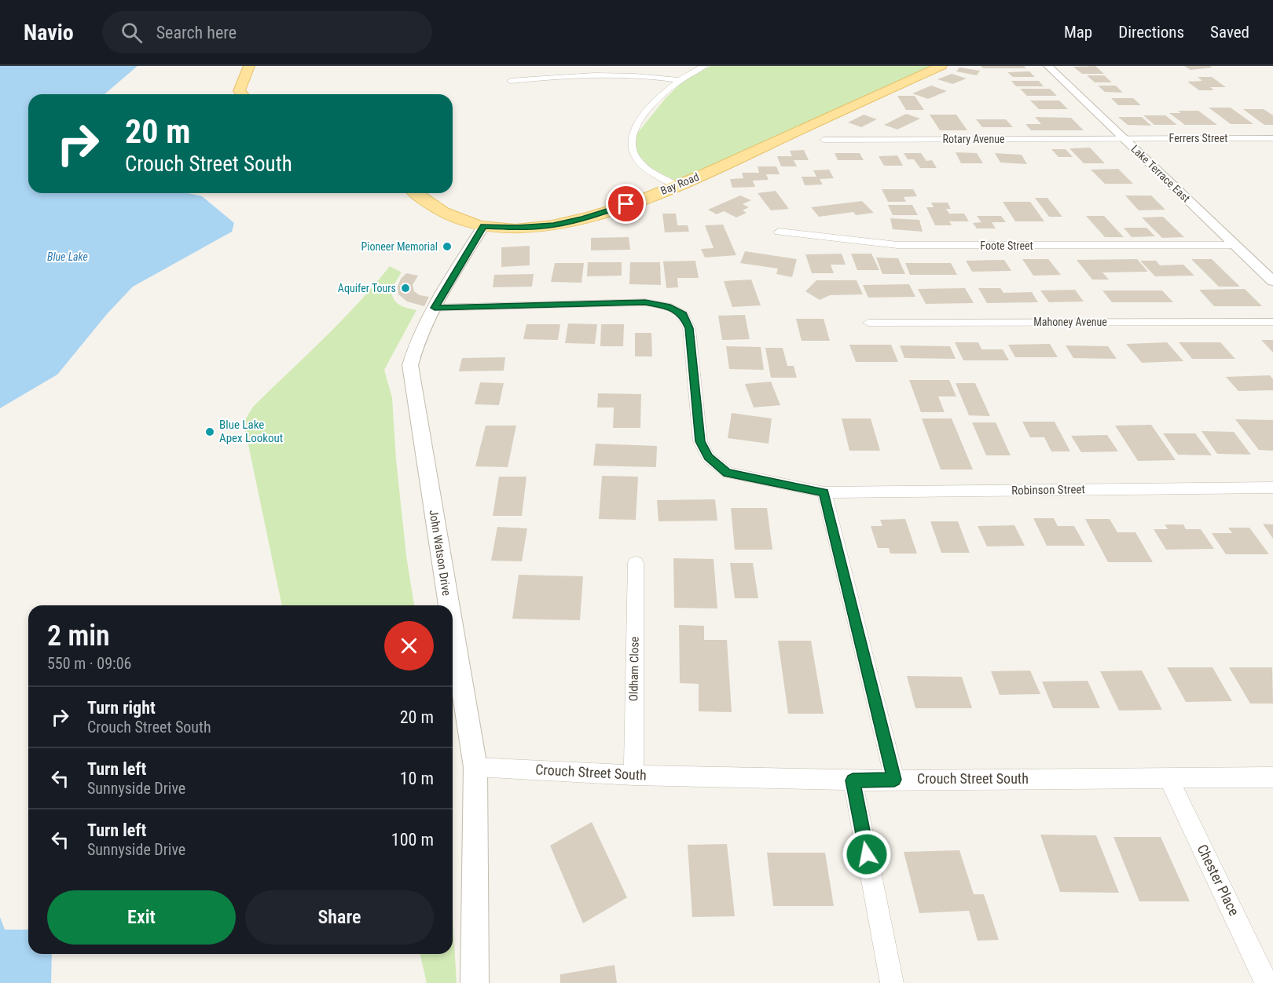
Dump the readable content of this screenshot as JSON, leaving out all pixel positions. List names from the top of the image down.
{
  "streets": {
    "main road": ["Bay Road"],
    "street": [
      "Ferrers Street",
      "Rotary Avenue",
      "Lake Terrace East",
      "Foote Street",
      "Mahoney Avenue",
      "Robinson Street",
      "John Watson Drive",
      "Oldham Close",
      "Crouch Street South",
      "Chester Place"
    ]
  },
  "crossings": [
    ["Ferrers Street", "Rotary Avenue"],
    ["Ferrers Street", "Lake Terrace East"],
    ["Rotary Avenue", "Lake Terrace East"],
    ["Lake Terrace East", "Foote Street"],
    ["Bay Road", "John Watson Drive"],
    ["Robinson Street", "John Watson Drive"],
    ["John Watson Drive", "Crouch Street South"],
    ["Oldham Close", "Crouch Street South"],
    ["Crouch Street South", "Chester Place"]
  ],
  "water": ["Blue Lake"],
  "places": ["Pioneer Memorial", "Aquifer Tours", "Blue Lake Apex Lookout"],
  "page": {
    "header": "Navio",
    "search": "Search here",
    "nav": ["Map", "Directions", "Saved"],
    "turn": ["20 m", "Crouch Street South"],
    "heading": ["2 min", "550 m · 09:06"],
    "list": [
      {
        "name": "Turn right",
        "note": "Crouch Street South",
        "value": "20 m"
      },
      {
        "name": "Turn left",
        "note": "Sunnyside Drive",
        "value": "10 m"
      },
      {
        "name": "Turn left",
        "note": "Sunnyside Drive",
        "value": "100 m"
      }
    ],
    "buttons": ["Exit", "Share"]
  }
}
